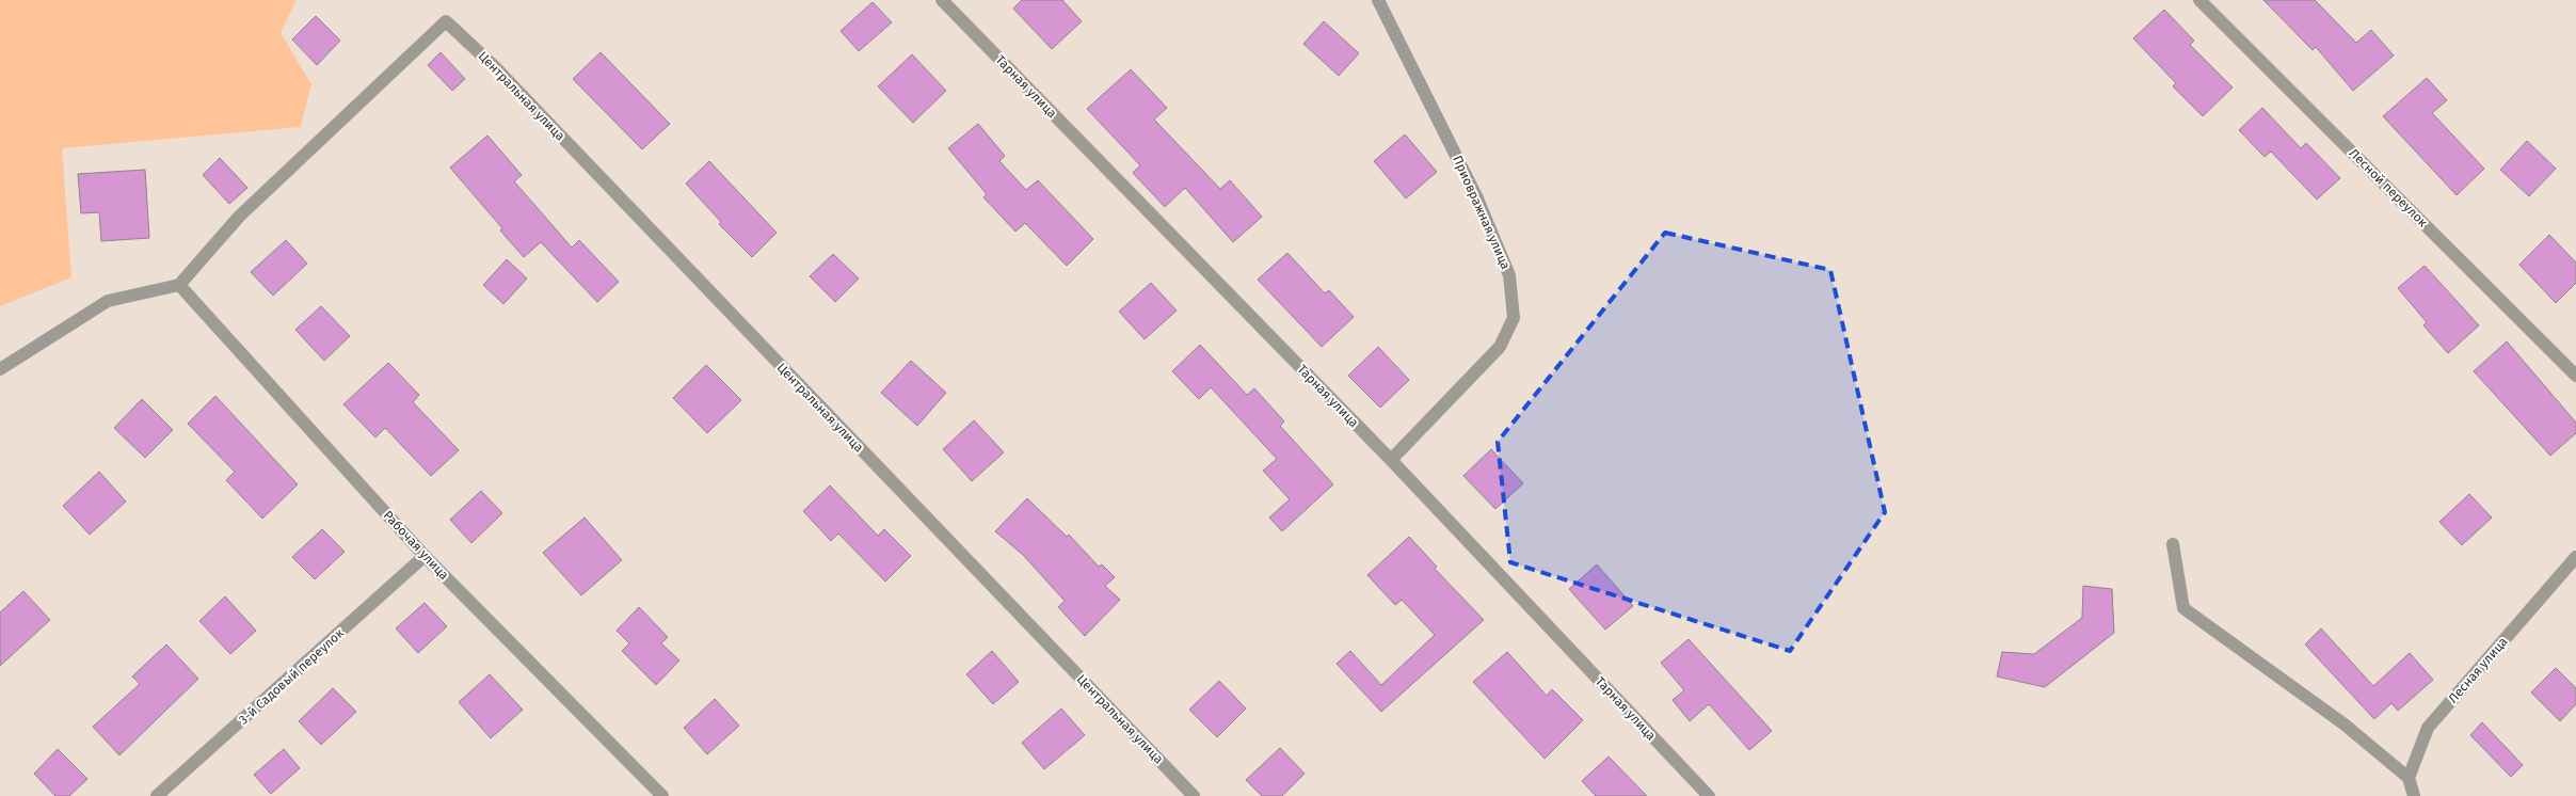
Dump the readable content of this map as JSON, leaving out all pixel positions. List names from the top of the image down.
{
  "streets": {
    "street": [
      "Тарная улица",
      "Центральная улица",
      "Лесной переулок",
      "Приовражная улица",
      "Рабочая улица",
      "Лесная улица",
      "3-й Садовый переулок"
    ]
  },
  "crossings": [
    ["Тарная улица", "Приовражная улица"],
    ["Центральная улица", "Рабочая улица"],
    ["Рабочая улица", "3-й Садовый переулок"]
  ]
}
